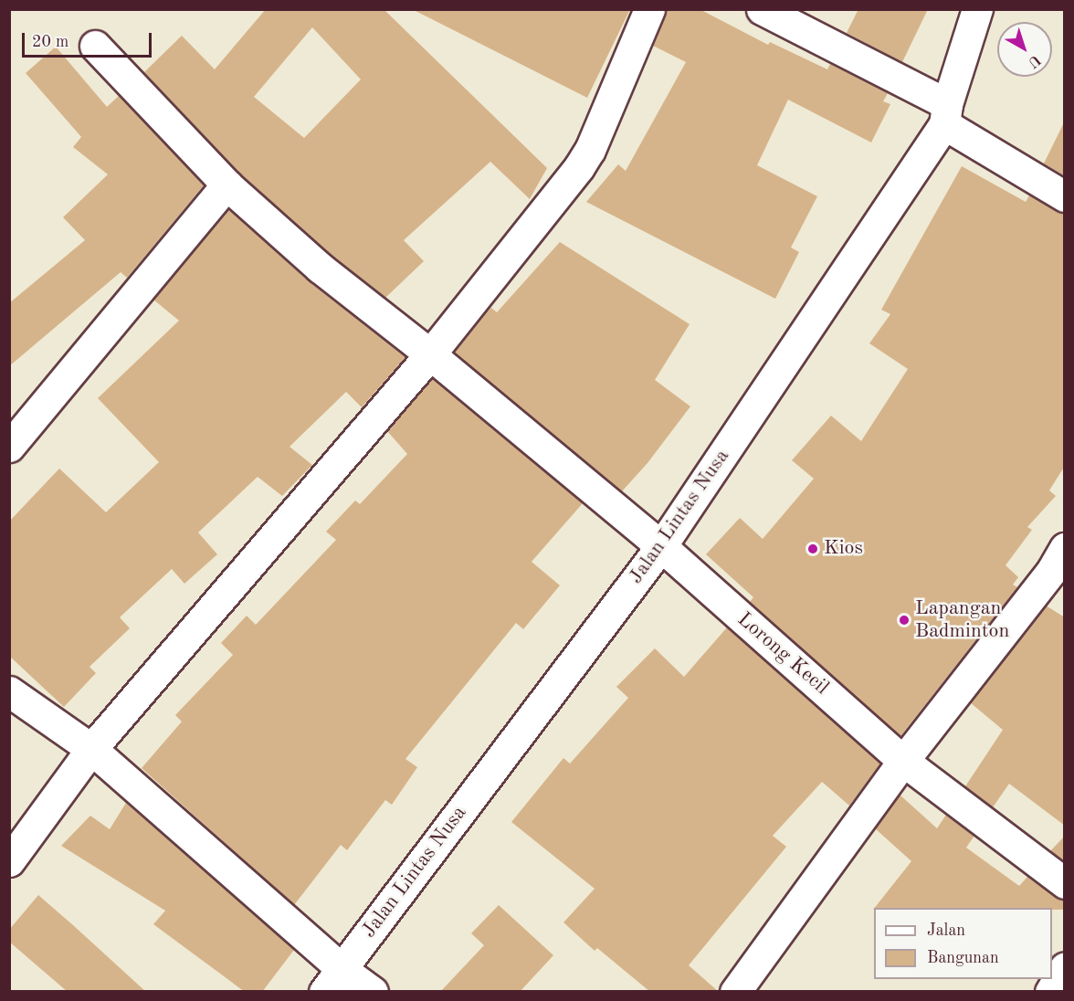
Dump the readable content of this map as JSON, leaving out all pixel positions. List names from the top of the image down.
{
  "streets": {
    "main road": ["Jalan Lintas Nusa", "Lorong Kecil"]
  },
  "crossings": [
    ["Jalan Lintas Nusa", "Lorong Kecil"]
  ],
  "places": ["Kios", "Lapangan Badminton"],
  "legend": ["Jalan", "Bangunan"],
  "scale_bar": "20 m",
  "north": "bottom right"
}
